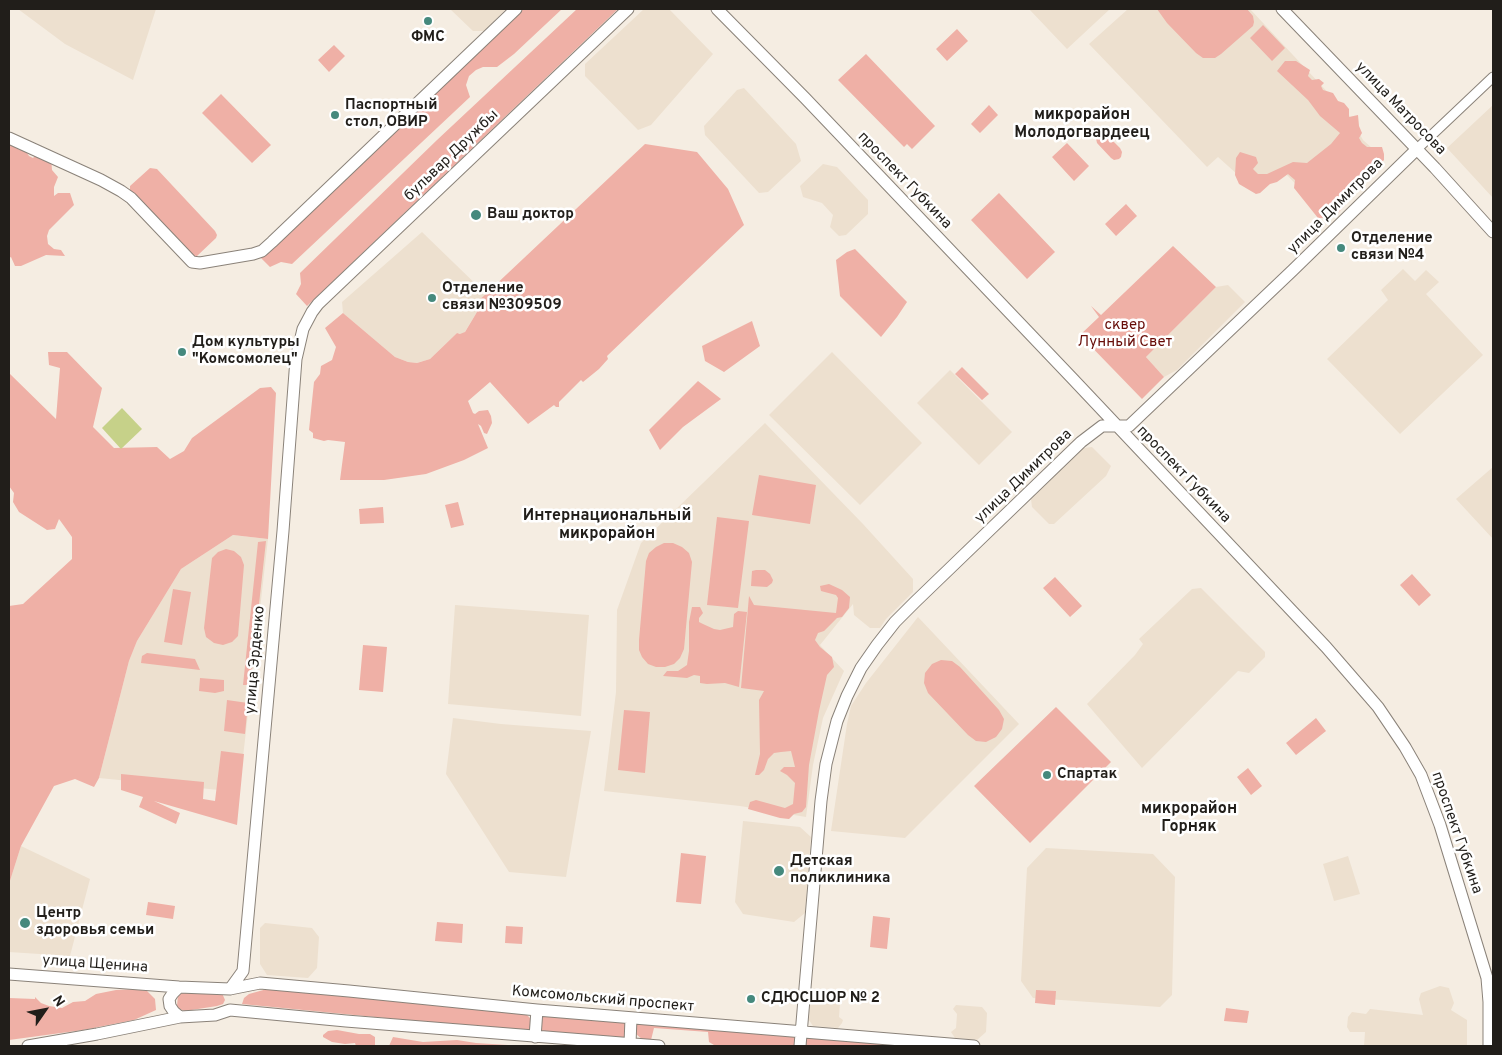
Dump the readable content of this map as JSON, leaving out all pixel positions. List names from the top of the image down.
{
  "streets": {
    "main road": [
      "улица Матросова",
      "бульвар Дружбы",
      "проспект Губкина",
      "улица Димитрова",
      "улица Эрденко",
      "улица Щенина",
      "Комсомольский проспект"
    ]
  },
  "crossings": [
    ["улица Матросова", "улица Димитрова"],
    ["бульвар Дружбы", "улица Эрденко"],
    ["проспект Губкина", "улица Димитрова"],
    ["улица Димитрова", "Комсомольский проспект"],
    ["улица Эрденко", "Комсомольский проспект"],
    ["улица Щенина", "Комсомольский проспект"]
  ],
  "districts": ["микрорайон Молодогвардеец", "Интернациональный микрорайон", "микрорайон Горняк"],
  "parks": ["сквер Лунный Свет"],
  "places": [
    "ФМС",
    "Паспортный стол, ОВИР",
    "Ваш доктор",
    "Отделение связи №4",
    "Отделение связи №309509",
    "Дом культуры \"Комсомолец\"",
    "Спартак",
    "Детская поликлиника",
    "Центр здоровья семьи",
    "СДЮСШОР № 2"
  ],
  "north": "top right"
}
